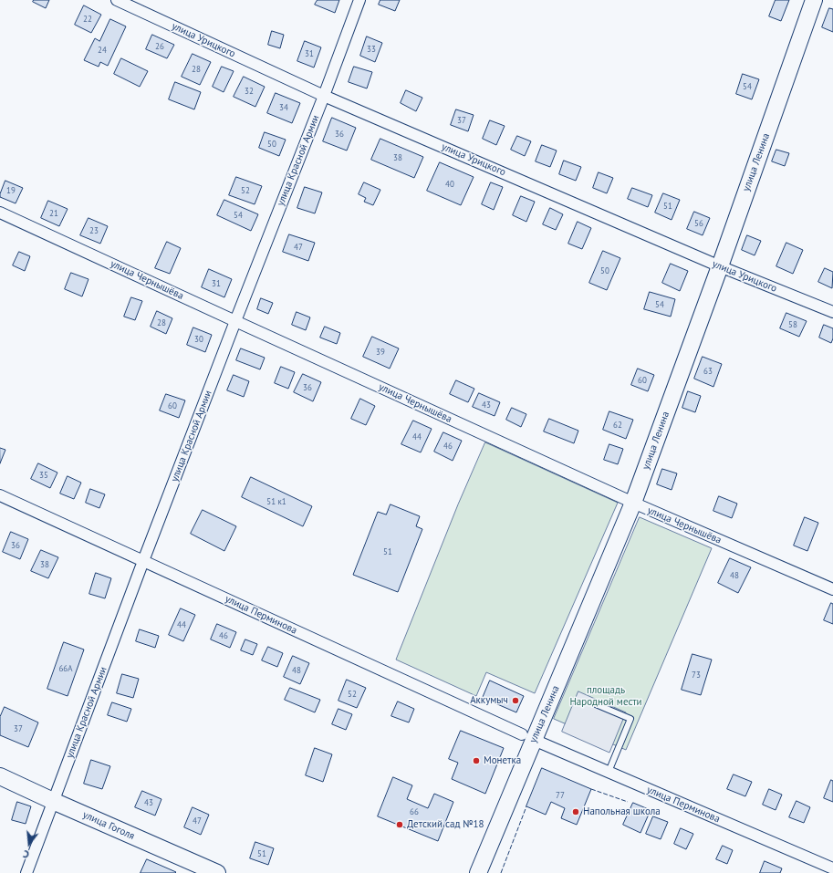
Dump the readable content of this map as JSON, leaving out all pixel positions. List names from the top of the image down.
{
  "streets": {
    "street": [
      "улица Урицкого",
      "улица Красной Армии",
      "улица Ленина",
      "улица Чернышёва",
      "улица Перминова",
      "улица Гоголя"
    ]
  },
  "crossings": [
    ["улица Урицкого", "улица Красной Армии"],
    ["улица Урицкого", "улица Ленина"],
    ["улица Красной Армии", "улица Чернышёва"],
    ["улица Красной Армии", "улица Перминова"],
    ["улица Красной Армии", "улица Гоголя"],
    ["улица Ленина", "улица Чернышёва"],
    ["улица Ленина", "улица Перминова"]
  ],
  "parks": ["площадь Народной мести"],
  "places": [
    "Аккумыч",
    "Монетка",
    "Напольная школа",
    "Детский сад №18"
  ],
  "house_numbers": [
    "22",
    "26",
    "33",
    "24",
    "31",
    "28",
    "54",
    "32",
    "34",
    "37",
    "36",
    "50",
    "38",
    "40",
    "19",
    "52",
    "51",
    "21",
    "54",
    "56",
    "23",
    "47",
    "50",
    "31",
    "54",
    "28",
    "58",
    "30",
    "39",
    "63",
    "60",
    "36",
    "43",
    "60",
    "62",
    "44",
    "46",
    "35",
    "51 к1",
    "36",
    "51",
    "38",
    "48",
    "44",
    "46",
    "66А",
    "48",
    "73",
    "52",
    "37",
    "77",
    "43",
    "66",
    "47",
    "51"
  ],
  "north": "bottom"
}
